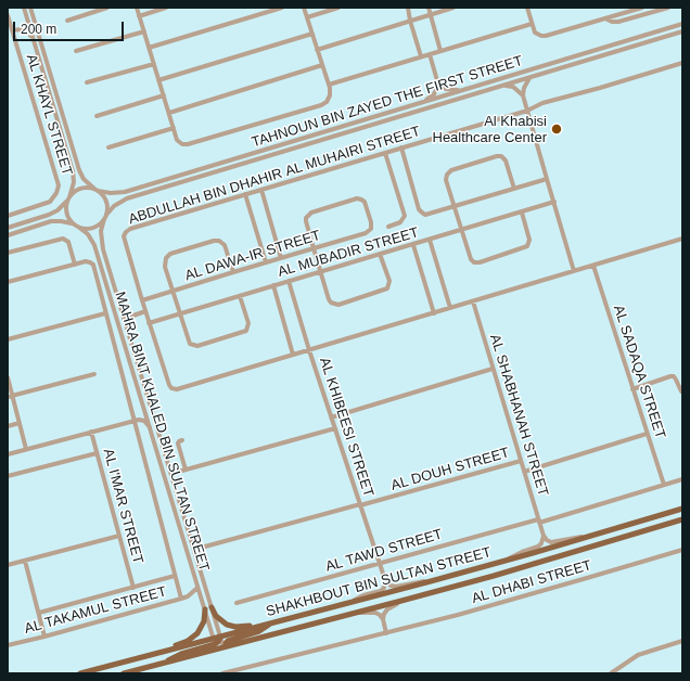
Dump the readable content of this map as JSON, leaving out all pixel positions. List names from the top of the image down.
{
  "streets": {
    "main road": ["SHAKHBOUT BIN SULTAN STREET"],
    "street": [
      "TAHNOUN BIN ZAYED THE FIRST STREET",
      "AL KHAYL STREET",
      "ABDULLAH BIN DHAHIR AL MUHAIRI STREET",
      "AL MUBADIR STREET",
      "AL DAWA-IR STREET",
      "AL SADAQA STREET",
      "AL SHABHANAH STREET",
      "AL KHIBEESI STREET",
      "MAHRA BINT KHALED BIN SULTAN STREET",
      "AL DOUH STREET",
      "AL I'MAR STREET",
      "AL TAWD STREET",
      "AL DHABI STREET",
      "AL TAKAMUL STREET"
    ]
  },
  "crossings": [
    ["TAHNOUN BIN ZAYED THE FIRST STREET", "MAHRA BINT KHALED BIN SULTAN STREET"],
    ["ABDULLAH BIN DHAHIR AL MUHAIRI STREET", "AL MUBADIR STREET"],
    ["ABDULLAH BIN DHAHIR AL MUHAIRI STREET", "AL DAWA-IR STREET"],
    ["ABDULLAH BIN DHAHIR AL MUHAIRI STREET", "AL SADAQA STREET"],
    ["ABDULLAH BIN DHAHIR AL MUHAIRI STREET", "AL SHABHANAH STREET"],
    ["ABDULLAH BIN DHAHIR AL MUHAIRI STREET", "AL KHIBEESI STREET"],
    ["AL MUBADIR STREET", "AL KHIBEESI STREET"],
    ["AL SADAQA STREET", "AL TAWD STREET"],
    ["AL SHABHANAH STREET", "AL DOUH STREET"],
    ["AL SHABHANAH STREET", "AL TAWD STREET"],
    ["AL KHIBEESI STREET", "AL DOUH STREET"],
    ["AL KHIBEESI STREET", "AL TAWD STREET"],
    ["MAHRA BINT KHALED BIN SULTAN STREET", "AL DOUH STREET"],
    ["MAHRA BINT KHALED BIN SULTAN STREET", "SHAKHBOUT BIN SULTAN STREET"],
    ["MAHRA BINT KHALED BIN SULTAN STREET", "AL TAKAMUL STREET"]
  ],
  "places": ["Al Khabisi Healthcare Center"],
  "scale_bar": "200 m"
}
